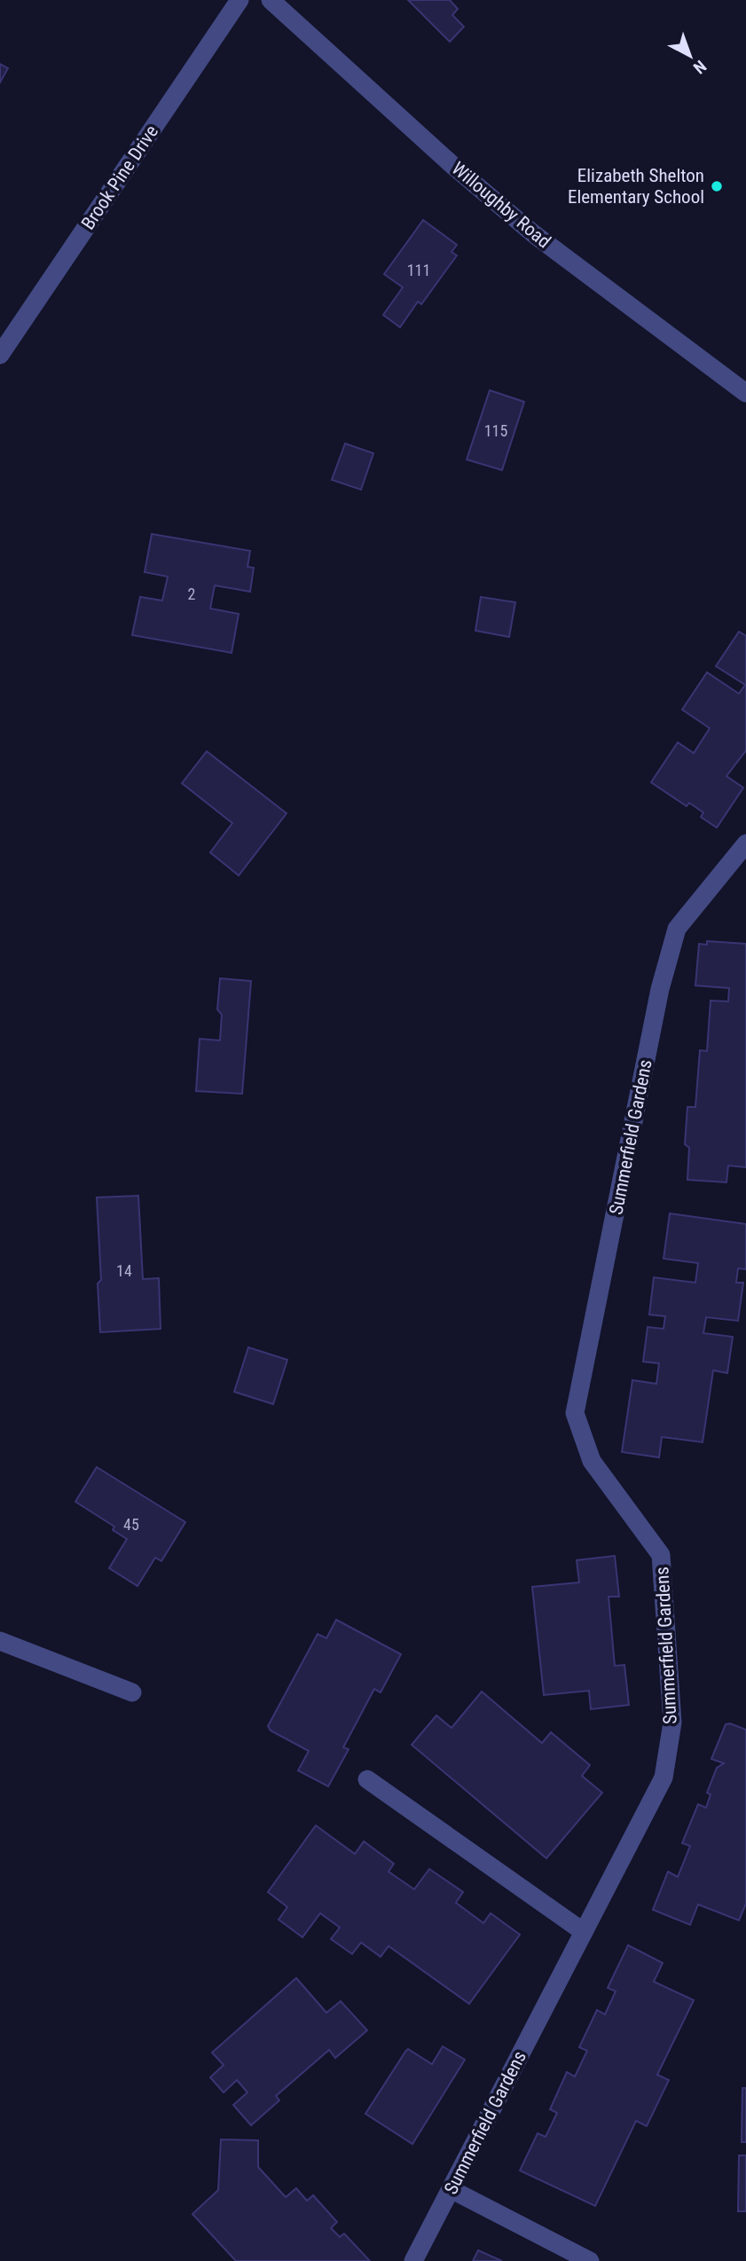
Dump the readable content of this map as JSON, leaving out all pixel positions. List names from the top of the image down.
{
  "streets": {
    "street": ["Brook Pine Drive", "Willoughby Road", "Summerfield Gardens"]
  },
  "places": ["Elizabeth Shelton Elementary School"],
  "house_numbers": [
    "111",
    "115",
    "2",
    "14",
    "45"
  ],
  "north": "bottom right"
}
